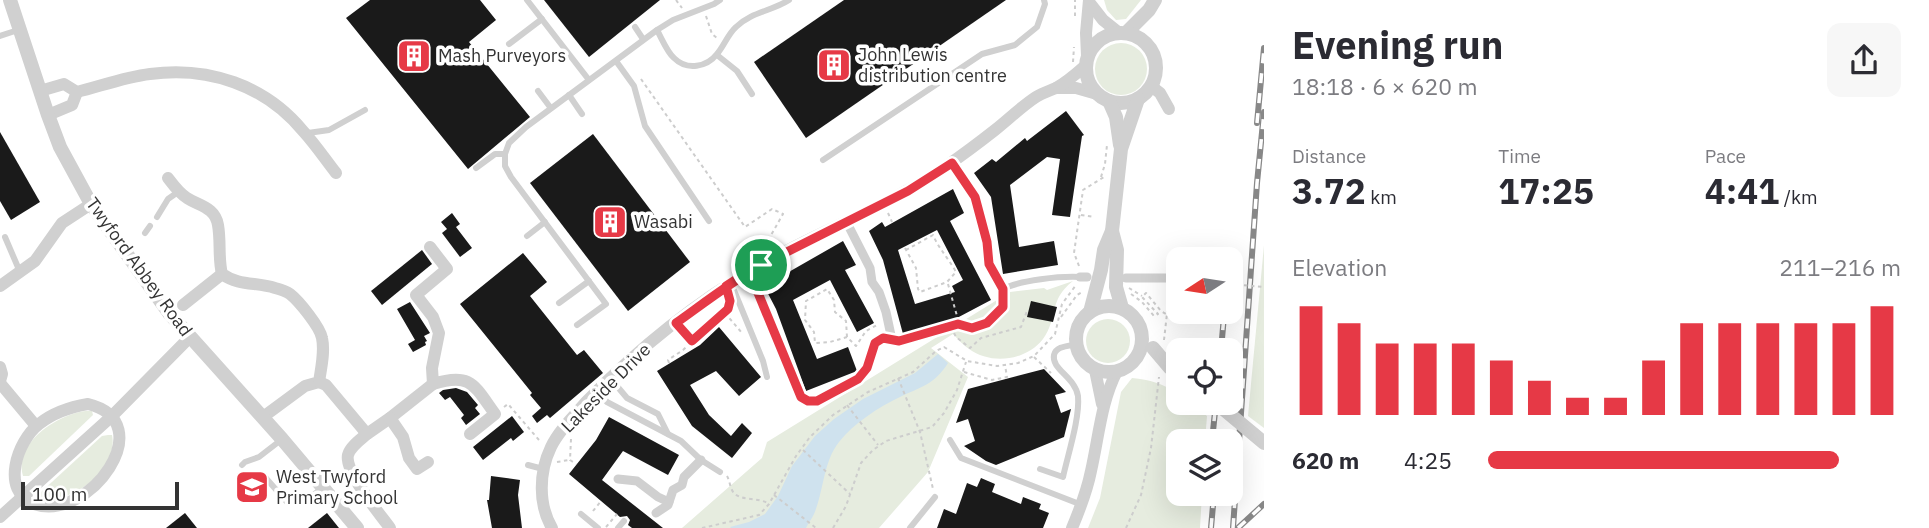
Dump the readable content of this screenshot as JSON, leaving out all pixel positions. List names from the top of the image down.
{
  "streets": {
    "street": ["Twyford Abbey Road", "Lakeside Drive"]
  },
  "places": {
    "building": ["Mash Purveyors", "John Lewis distribution centre", "Wasabi"],
    "school or university": ["West Twyford Primary School"]
  },
  "scale_bar": "100 m",
  "north": "left",
  "page": {
    "heading": ["Evening run", "18:18 · 6 × 620 m"],
    "stats": [
      ["Distance", "3.72 km"],
      ["Time", "17:25"],
      ["Pace", "4:41 /km"]
    ],
    "chart": ["Elevation", "211–216 m"],
    "list": [
      {
        "name": "620 m",
        "note": "4:25"
      }
    ],
    "scale": "100 m"
  }
}
